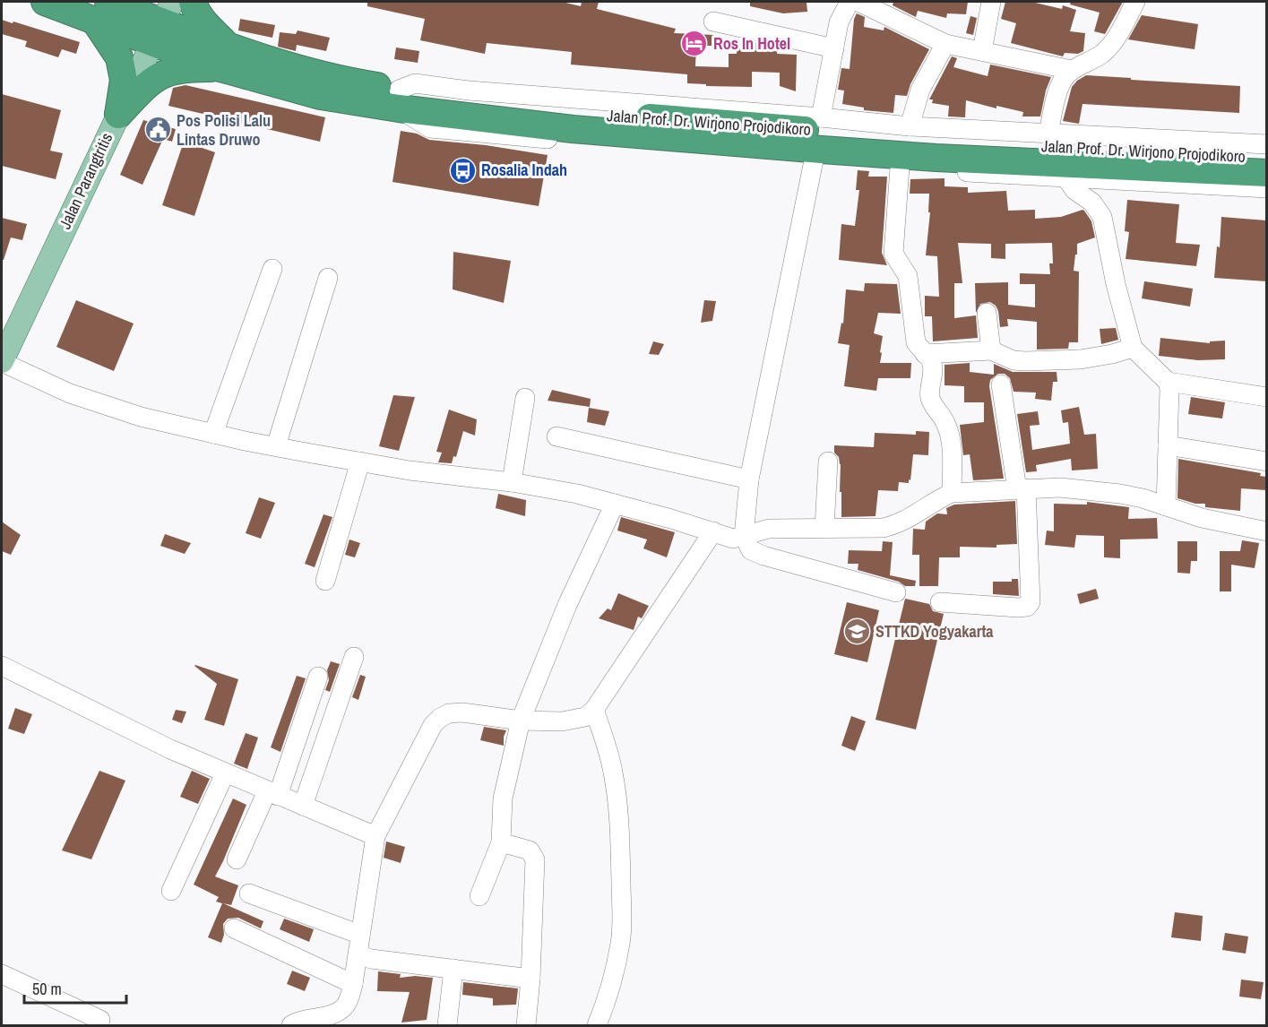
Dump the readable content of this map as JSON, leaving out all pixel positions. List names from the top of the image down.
{
  "streets": {
    "highway": ["Jalan Prof. Dr. Wirjono Projodikoro"],
    "main road": ["Jalan Parangtritis"]
  },
  "places": {
    "hotel": ["Ros In Hotel"],
    "public building": ["Pos Polisi Lalu Lintas Druwo"],
    "bus stop": ["Rosalia Indah"],
    "school or university": ["STTKD Yogyakarta"]
  },
  "scale_bar": "50 m"
}
